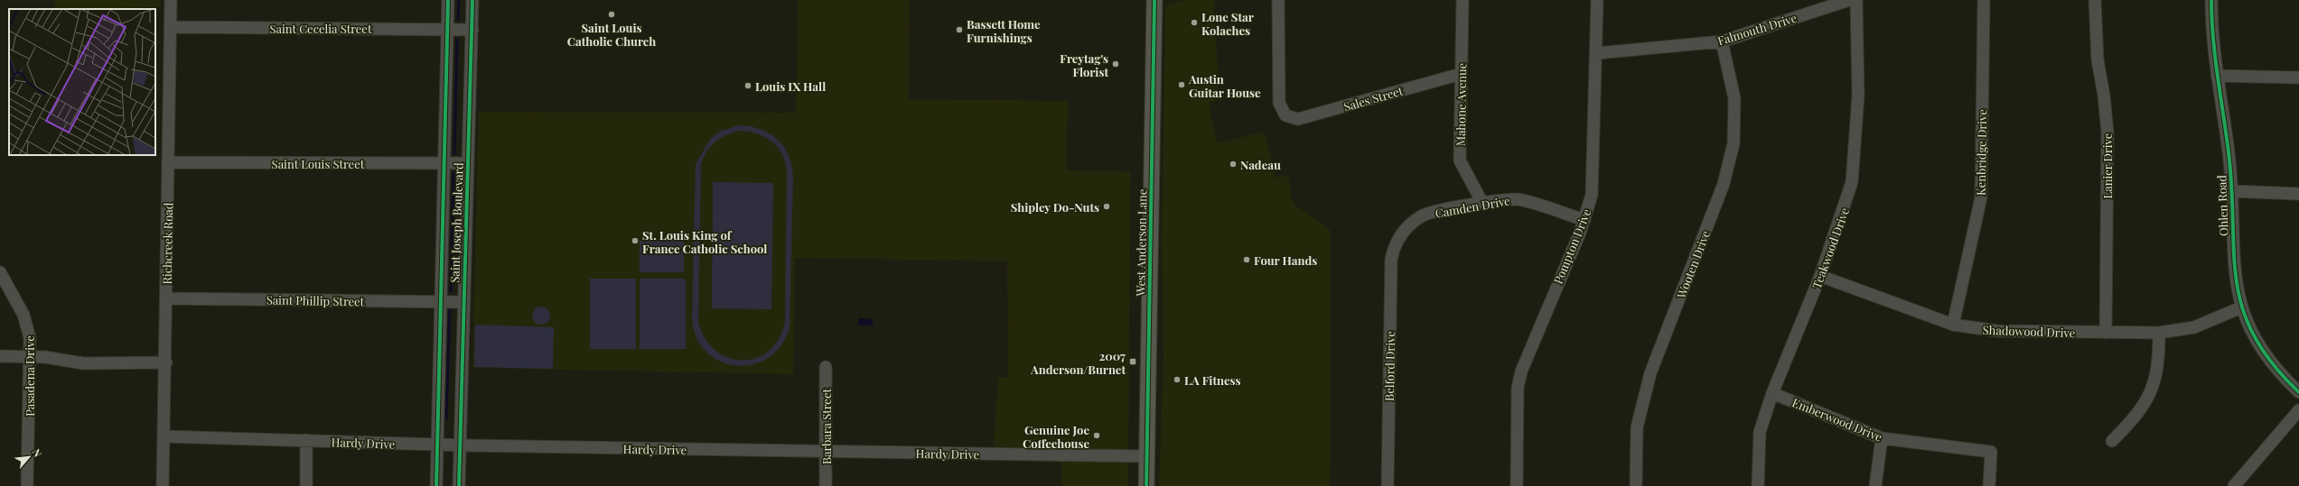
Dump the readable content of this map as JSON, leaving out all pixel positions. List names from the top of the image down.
{
  "streets": {
    "main road": ["West Anderson Lane"],
    "street": [
      "Saint Cecelia Street",
      "Falmouth Drive",
      "Sales Street",
      "Mahone Avenue",
      "Kenbridge Drive",
      "Saint Louis Street",
      "Lanier Drive",
      "Ohlen Road",
      "Camden Drive",
      "Saint Joseph Boulevard",
      "Richcreek Road",
      "Pompton Drive",
      "Teakwood Drive",
      "Wooten Drive",
      "Saint Phillip Street",
      "Shadowood Drive",
      "Belford Drive",
      "Pasadena Drive",
      "Emberwood Drive",
      "Barbara Street",
      "Hardy Drive"
    ]
  },
  "crossings": [
    ["Saint Cecelia Street", "Saint Joseph Boulevard"],
    ["Saint Cecelia Street", "Richcreek Road"],
    ["Falmouth Drive", "Pompton Drive"],
    ["Falmouth Drive", "Wooten Drive"],
    ["Sales Street", "Mahone Avenue"],
    ["Mahone Avenue", "Camden Drive"],
    ["Kenbridge Drive", "Shadowood Drive"],
    ["Saint Louis Street", "Saint Joseph Boulevard"],
    ["Saint Louis Street", "Richcreek Road"],
    ["Lanier Drive", "Shadowood Drive"],
    ["Ohlen Road", "Shadowood Drive"],
    ["Camden Drive", "Pompton Drive"],
    ["Camden Drive", "Belford Drive"],
    ["Saint Joseph Boulevard", "Saint Phillip Street"],
    ["Saint Joseph Boulevard", "Hardy Drive"],
    ["West Anderson Lane", "Hardy Drive"],
    ["Richcreek Road", "Saint Phillip Street"],
    ["Richcreek Road", "Hardy Drive"],
    ["Teakwood Drive", "Shadowood Drive"],
    ["Teakwood Drive", "Emberwood Drive"],
    ["Barbara Street", "Hardy Drive"]
  ],
  "places": {
    "other": [
      "Saint Louis Catholic Church",
      "Lone Star Kolaches",
      "Bassett Home Furnishings",
      "Freytag's Florist",
      "Austin Guitar House",
      "Louis IX Hall",
      "Nadeau",
      "Shipley Do-Nuts",
      "St. Louis King of France Catholic School",
      "Four Hands",
      "LA Fitness",
      "Genuine Joe Coffeehouse"
    ],
    "transit": ["2007 Anderson/Burnet"]
  },
  "north": "top right"
}
